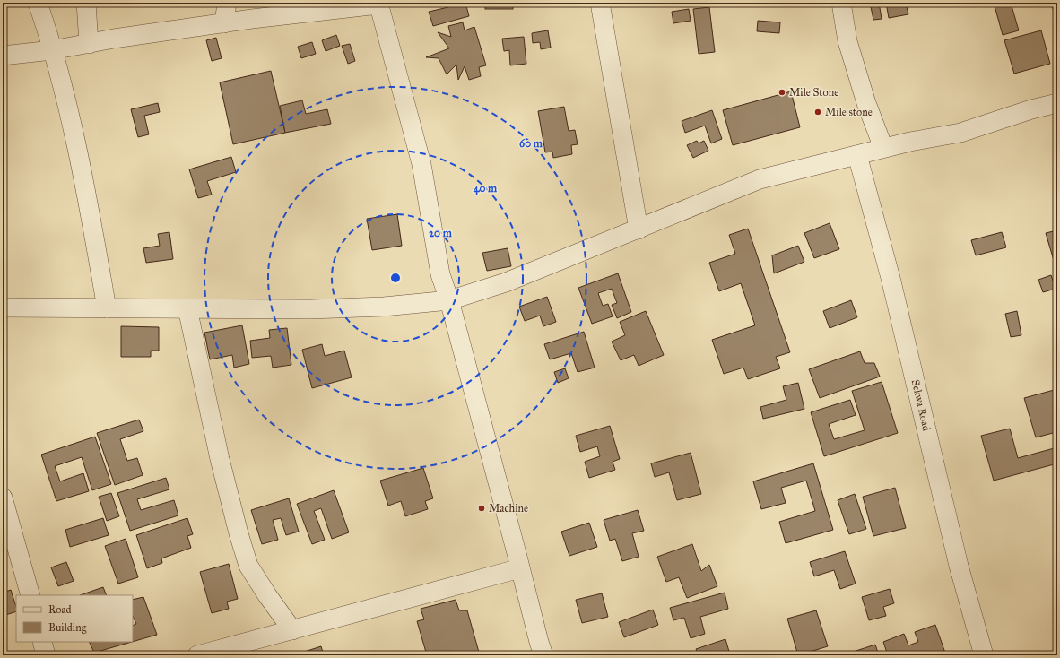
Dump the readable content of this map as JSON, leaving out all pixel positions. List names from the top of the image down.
{
  "streets": {
    "street": ["Sekwa Road"]
  },
  "places": ["Mile Stone", "Mile stone", "Machine"],
  "legend": ["Road", "Building"],
  "rings": ["60 m", "40 m", "20 m"]
}
